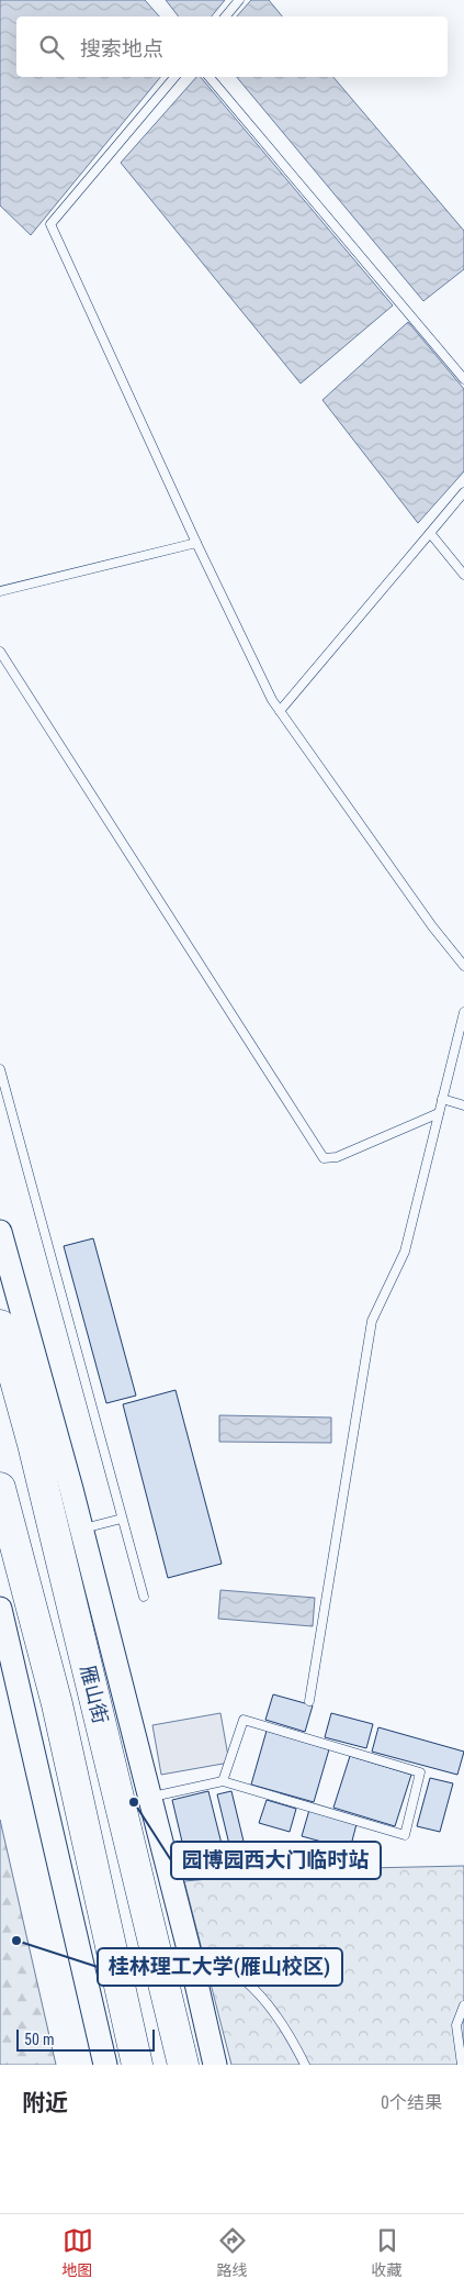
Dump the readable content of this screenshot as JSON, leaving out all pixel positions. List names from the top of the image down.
{
  "streets": {
    "highway": ["雁山街"]
  },
  "places": ["园博园西大门临时站", "桂林理工大学(雁山校区)"],
  "scale_bar": "50 m",
  "page": {
    "search": "搜索地点",
    "scale": "50 m",
    "heading": ["附近", "0个结果"],
    "nav": ["地图", "路线", "收藏"]
  }
}
